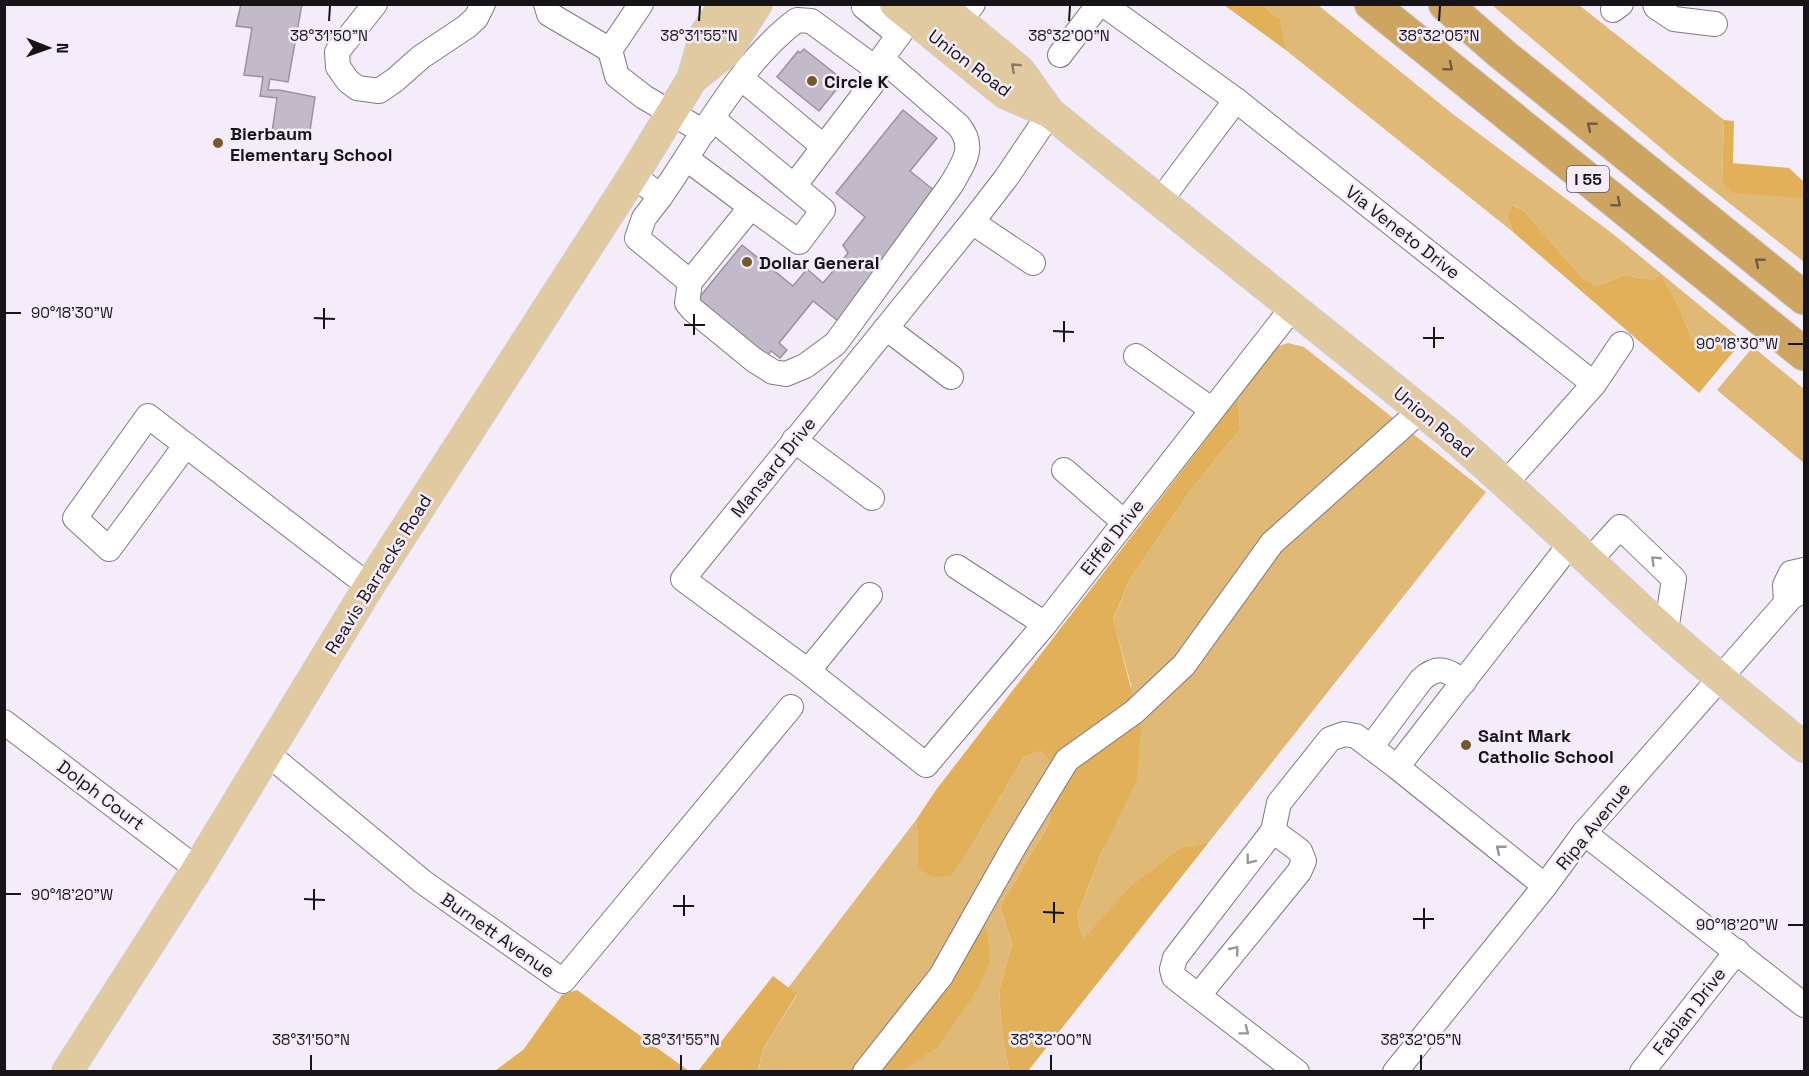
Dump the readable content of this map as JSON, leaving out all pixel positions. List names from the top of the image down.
{
  "streets": {
    "highway": ["I 55"],
    "main road": ["Union Road", "Reavis Barracks Road"],
    "street": [
      "Via Veneto Drive",
      "Mansard Drive",
      "Eiffel Drive",
      "Dolph Court",
      "Ripa Avenue",
      "Burnett Avenue",
      "Fabian Drive"
    ]
  },
  "crossings": [
    ["Union Road", "Mansard Drive"],
    ["Union Road", "Eiffel Drive"],
    ["Union Road", "Ripa Avenue"],
    ["Mansard Drive", "Eiffel Drive"],
    ["Reavis Barracks Road", "Dolph Court"],
    ["Reavis Barracks Road", "Burnett Avenue"]
  ],
  "places": [
    "Circle K",
    "Bierbaum Elementary School",
    "Dollar General",
    "Saint Mark Catholic School"
  ],
  "north": "right",
  "coordinates": [
    "38°31'50\"N",
    "38°31'55\"N",
    "38°32'00\"N",
    "38°32'05\"N",
    "90°18'30\"W",
    "90°18'20\"W"
  ]
}
